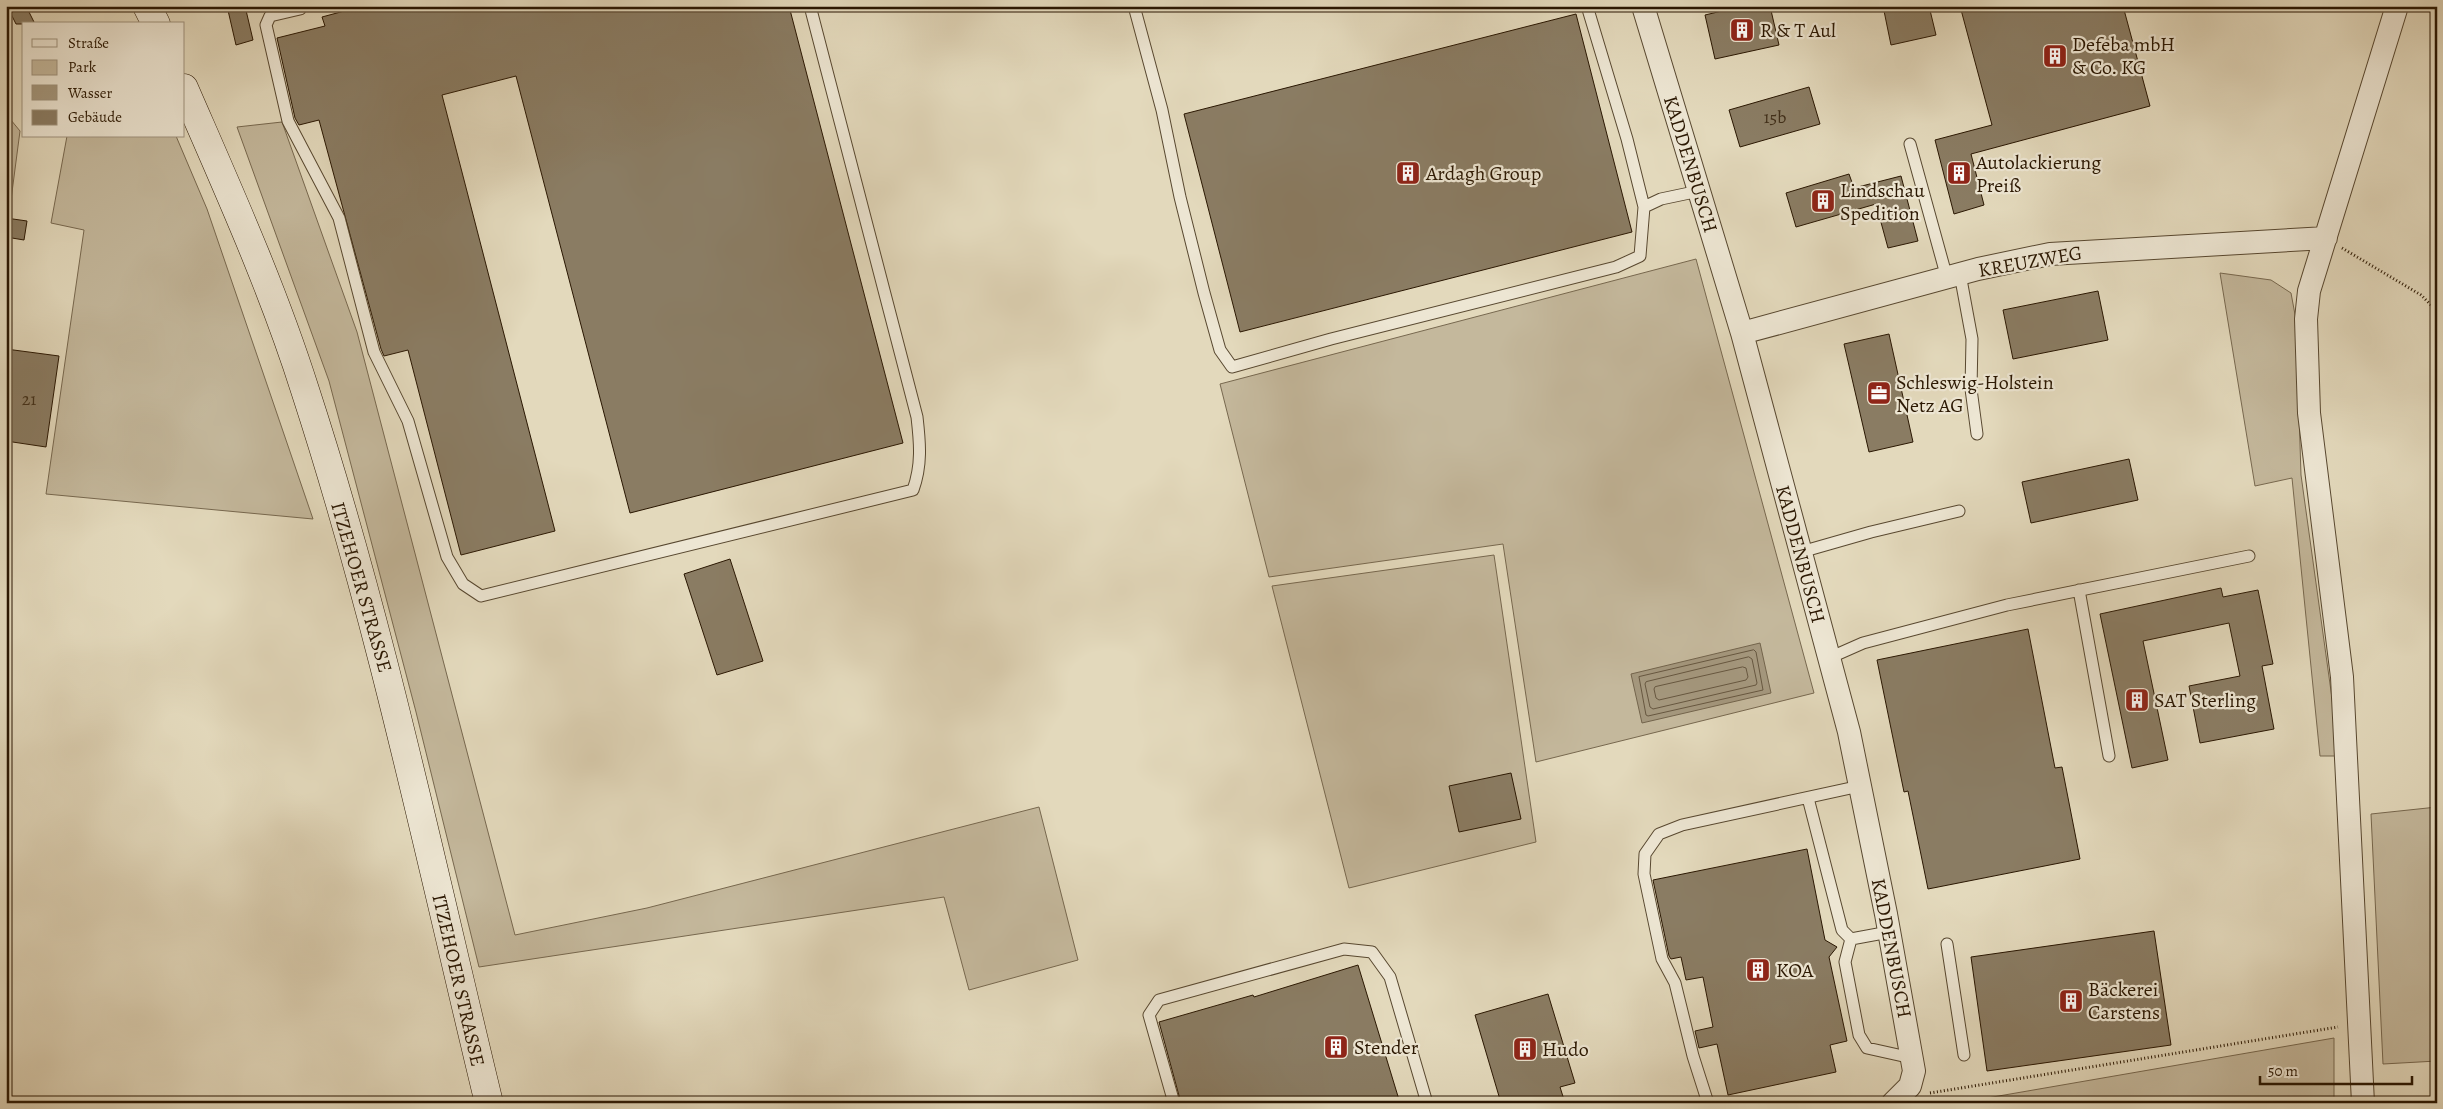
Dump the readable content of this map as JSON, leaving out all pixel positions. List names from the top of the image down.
{
  "streets": {
    "main road": ["ITZEHOER STRASSE"],
    "street": ["KADDENBUSCH", "KREUZWEG"]
  },
  "crossings": [
    ["KADDENBUSCH", "KREUZWEG"]
  ],
  "places": {
    "building": [
      "R & T Aul",
      "Defeba mbH & Co. KG",
      "Ardagh Group",
      "Autolackierung Preiß",
      "Lindschau Spedition",
      "SAT Sterling",
      "KOA",
      "Bäckerei Carstens",
      "Stender",
      "Hudo"
    ],
    "office": ["Schleswig-Holstein Netz AG"]
  },
  "house_numbers": ["15b", "21"],
  "legend": [
    "Straße",
    "Park",
    "Wasser",
    "Gebäude"
  ],
  "scale_bar": "50 m"
}
